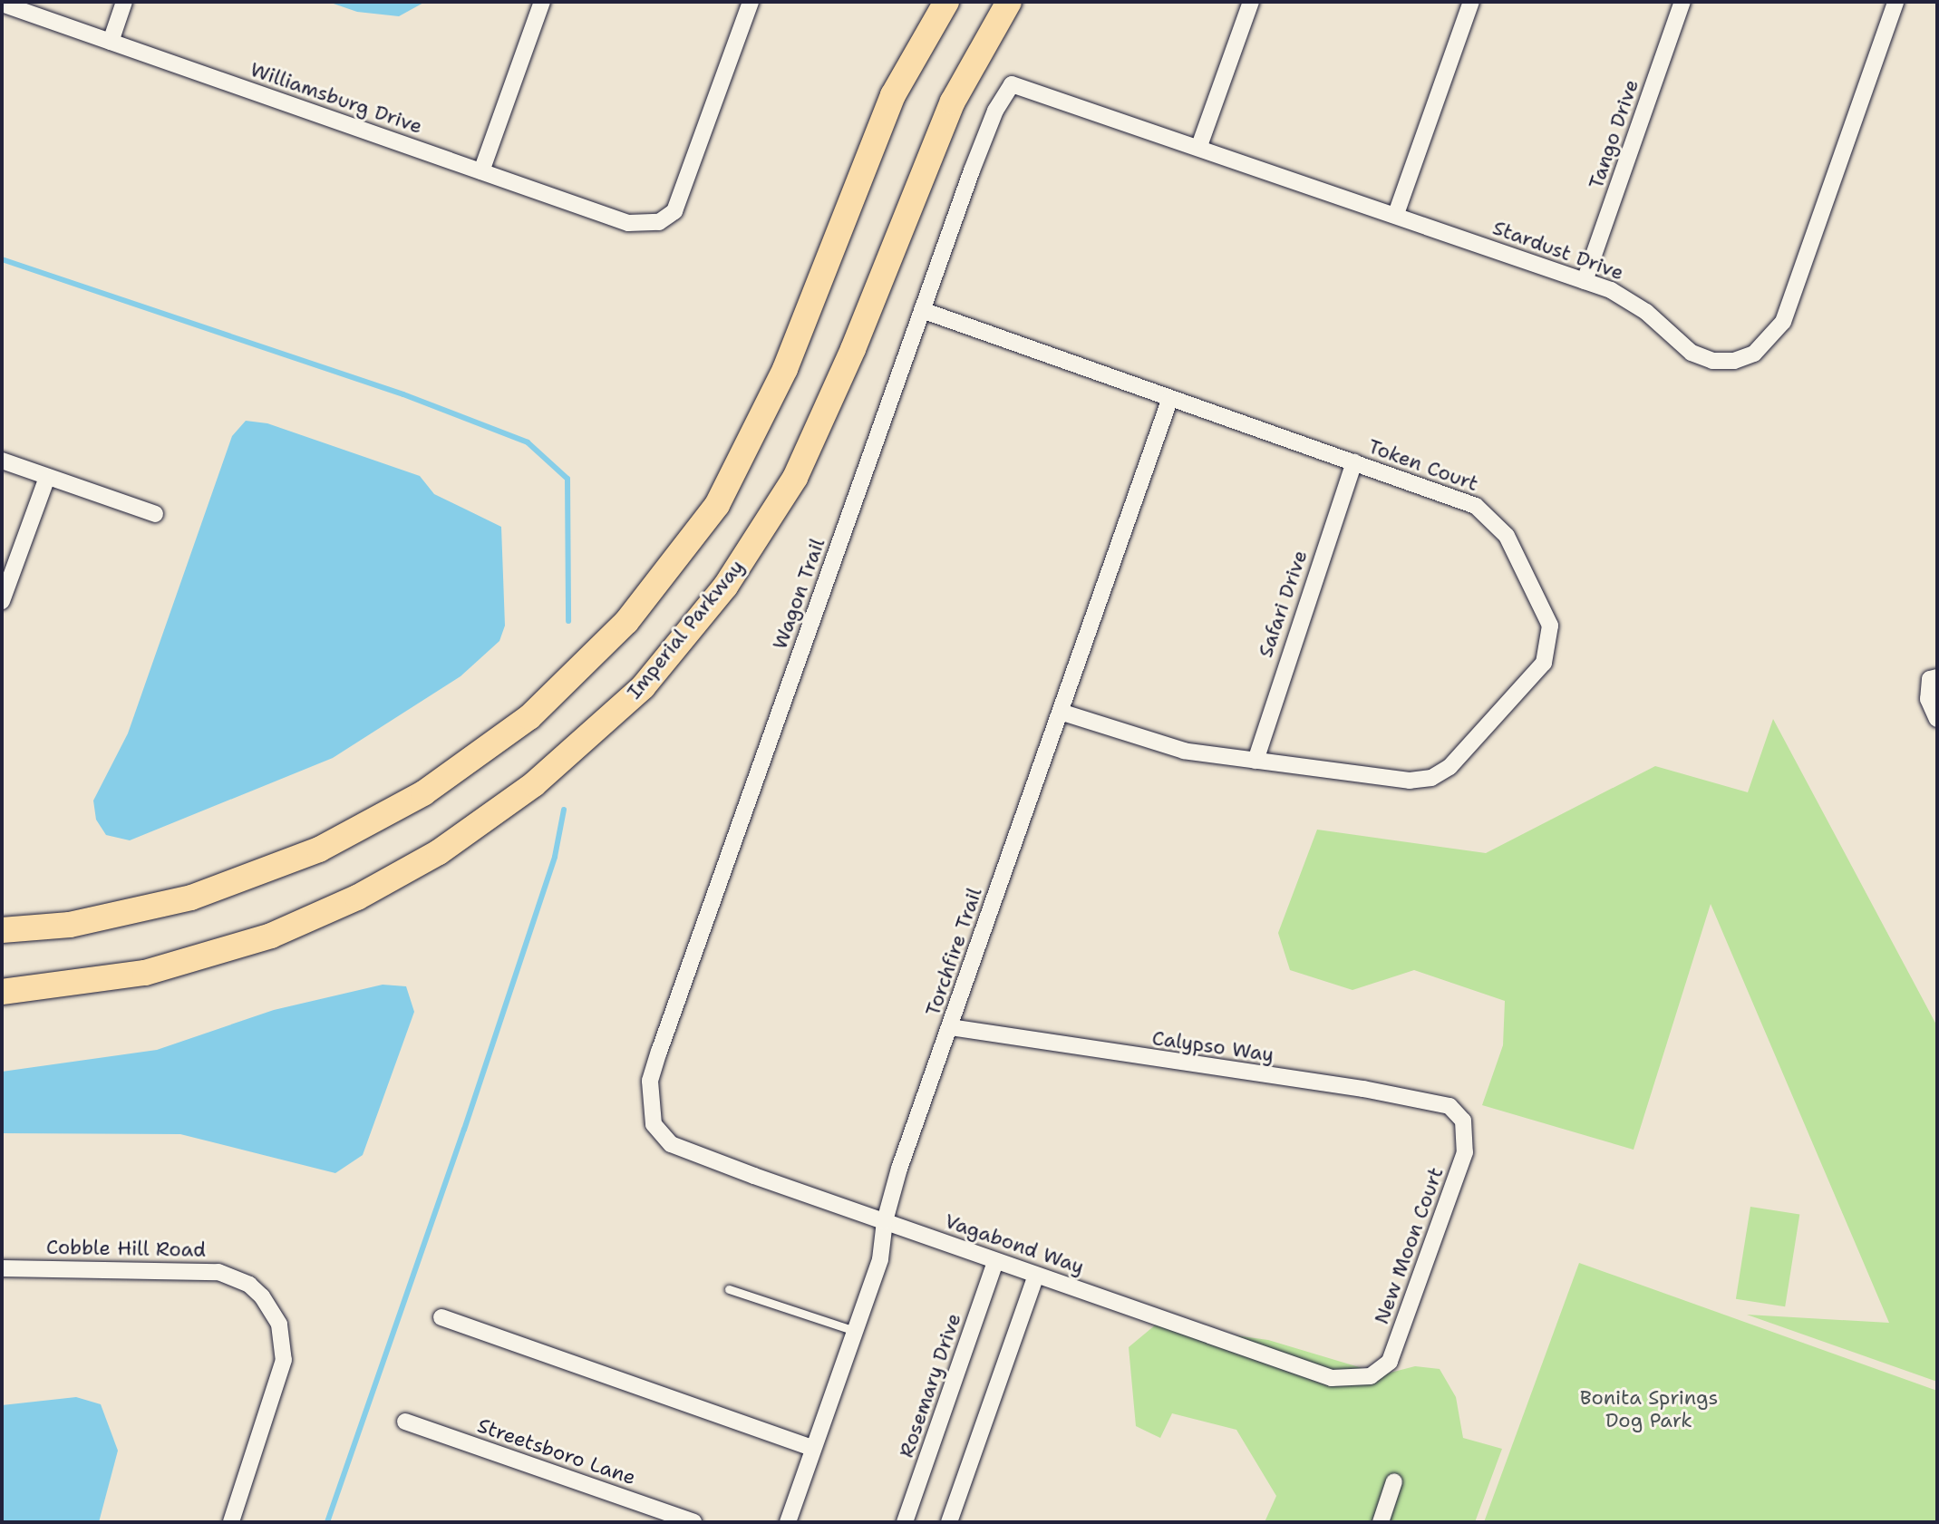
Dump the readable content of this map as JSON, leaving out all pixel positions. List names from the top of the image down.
{
  "streets": {
    "main road": ["Imperial Parkway"],
    "street": [
      "Williamsburg Drive",
      "Tango Drive",
      "Stardust Drive",
      "Token Court",
      "Wagon Trail",
      "Safari Drive",
      "Torchfire Trail",
      "Calypso Way",
      "Vagabond Way",
      "New Moon Court",
      "Cobble Hill Road",
      "Rosemary Drive",
      "Streetsboro Lane"
    ]
  },
  "crossings": [
    ["Tango Drive", "Stardust Drive"],
    ["Stardust Drive", "Wagon Trail"],
    ["Token Court", "Wagon Trail"],
    ["Token Court", "Safari Drive"],
    ["Token Court", "Torchfire Trail"],
    ["Wagon Trail", "Vagabond Way"],
    ["Torchfire Trail", "Calypso Way"],
    ["Torchfire Trail", "Vagabond Way"],
    ["Calypso Way", "New Moon Court"],
    ["Vagabond Way", "New Moon Court"],
    ["Vagabond Way", "Rosemary Drive"]
  ],
  "parks": ["Bonita Springs Dog Park"]
}
